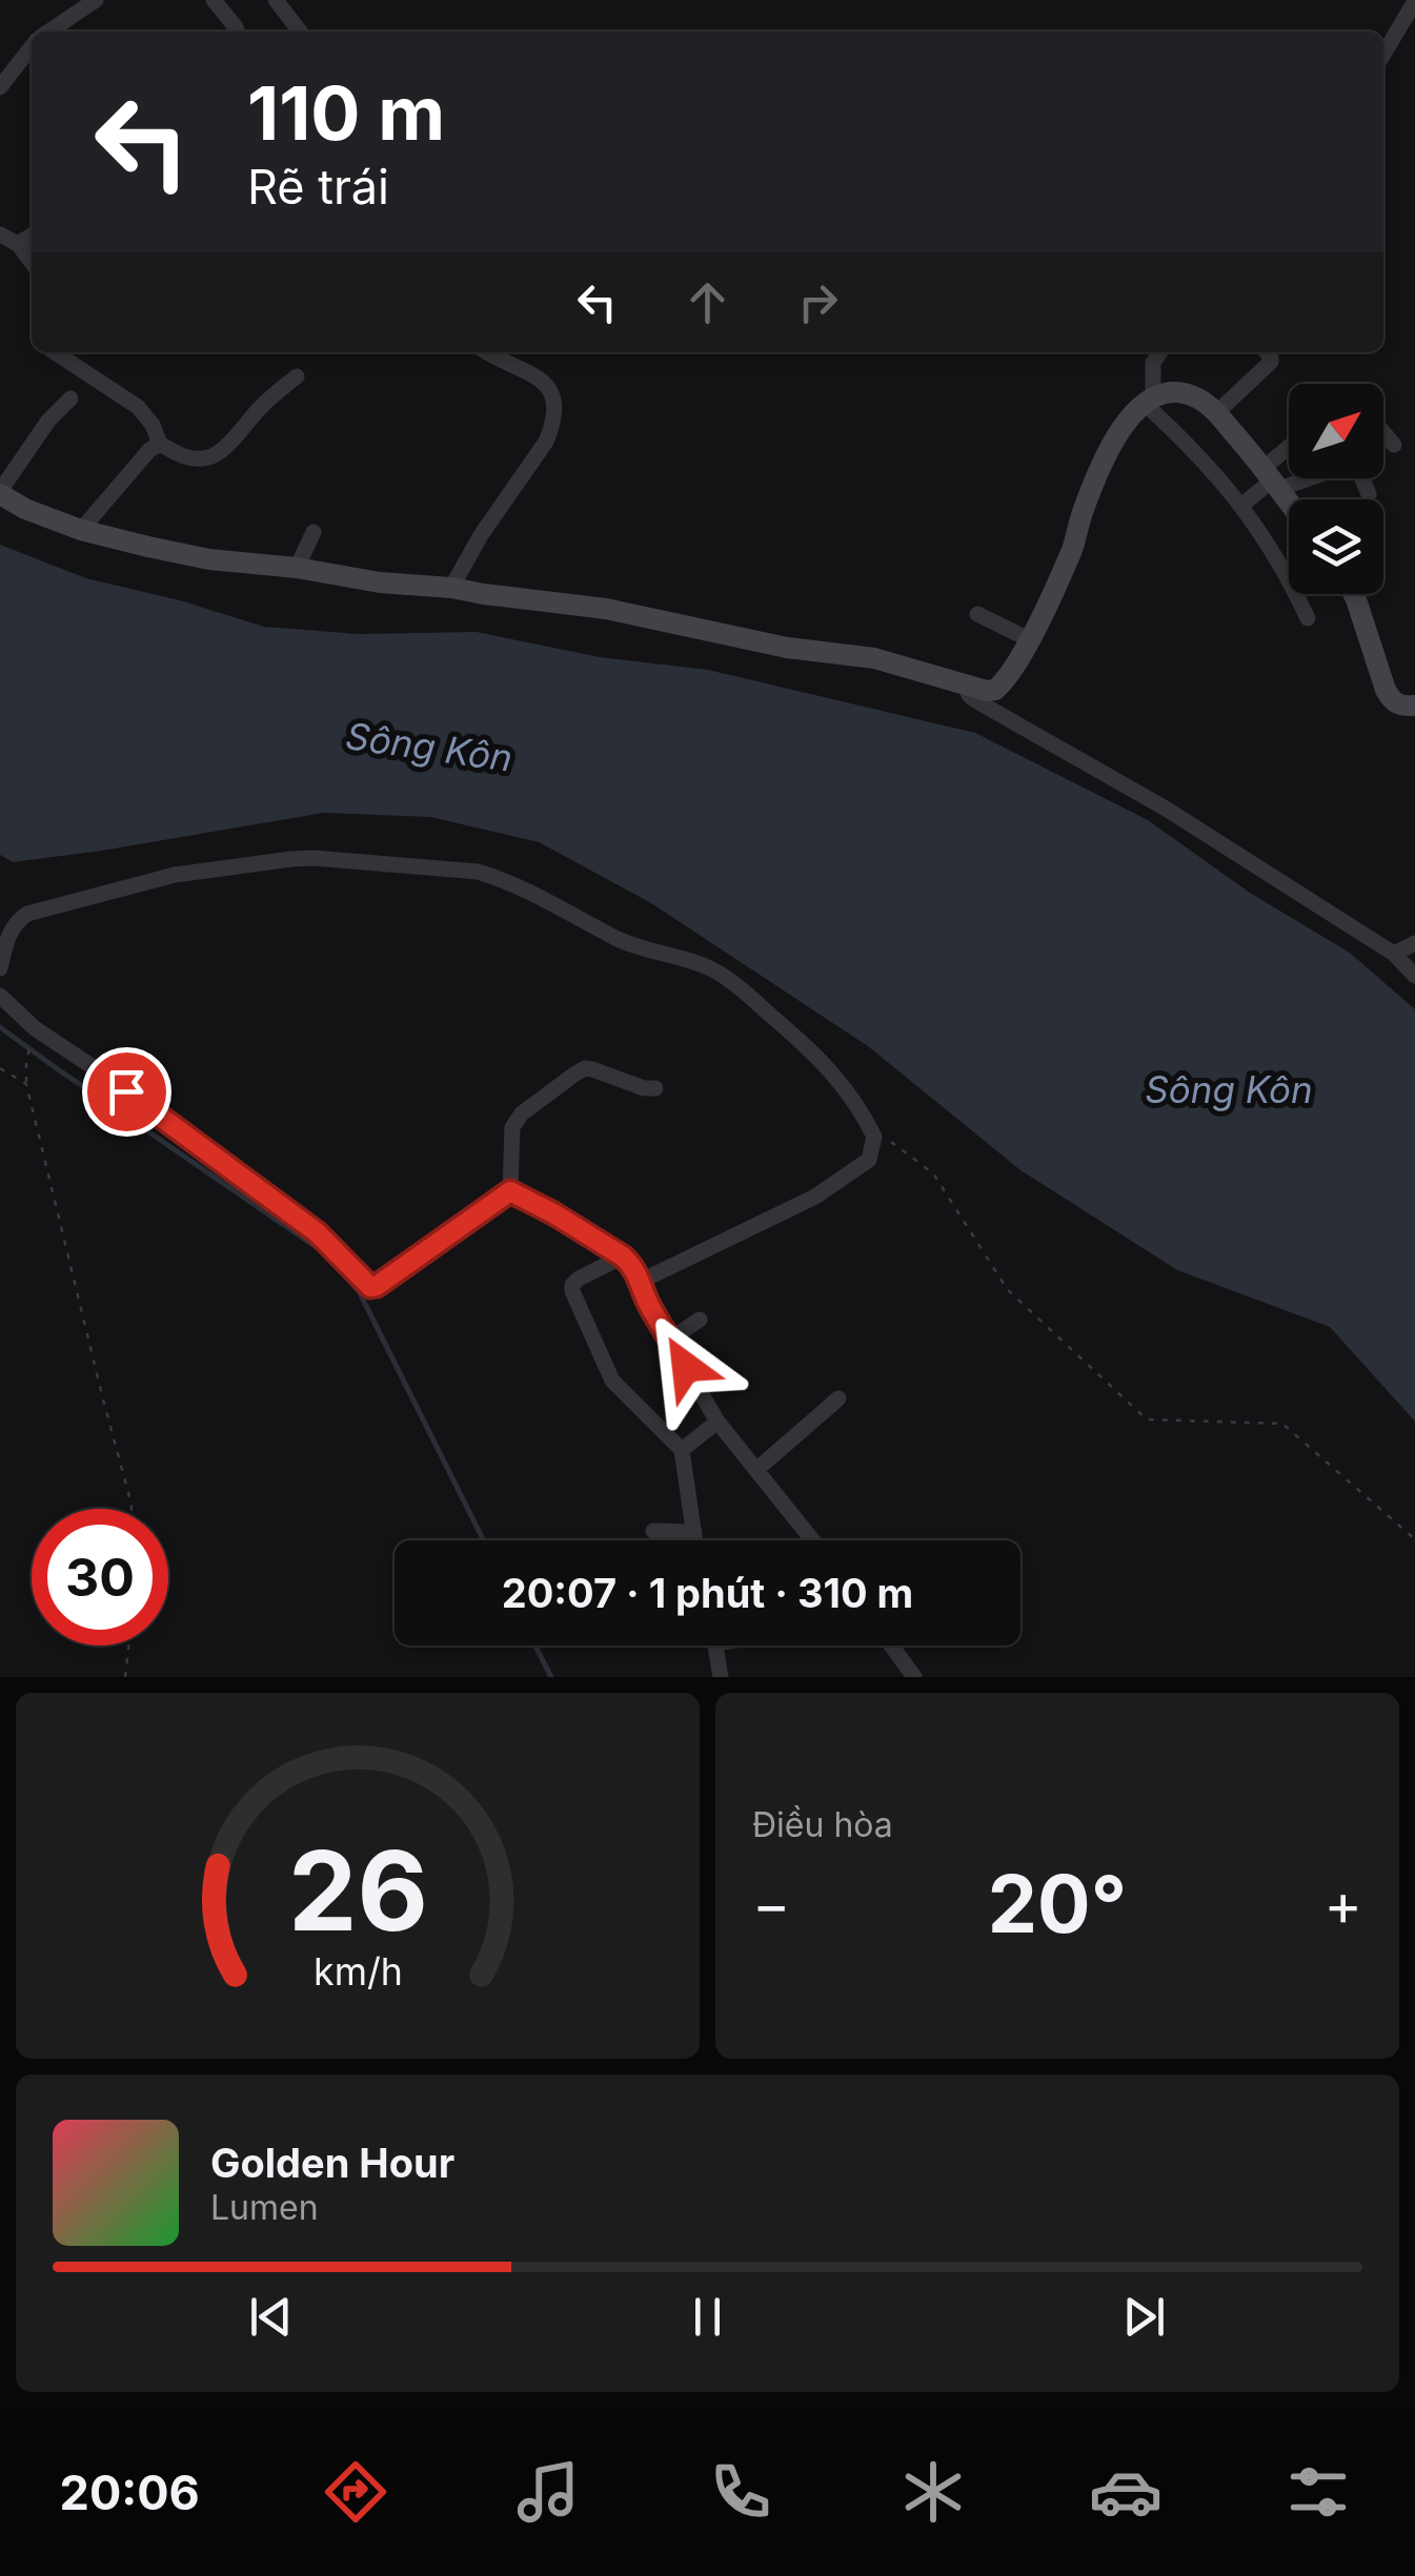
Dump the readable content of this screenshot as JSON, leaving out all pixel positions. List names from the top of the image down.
{
  "water": ["Sông Kôn"],
  "north": "top right",
  "page": {
    "turn": ["110 m", "Rẽ trái"],
    "limit": "30",
    "trip": "20:07 · 1 phút · 310 m",
    "tile": "Điều hòa",
    "heat": ["−", "20°", "+"],
    "song": ["Golden Hour", "Lumen"],
    "tabs": "20:06",
    "gauge": ["26", "km/h"]
  }
}
